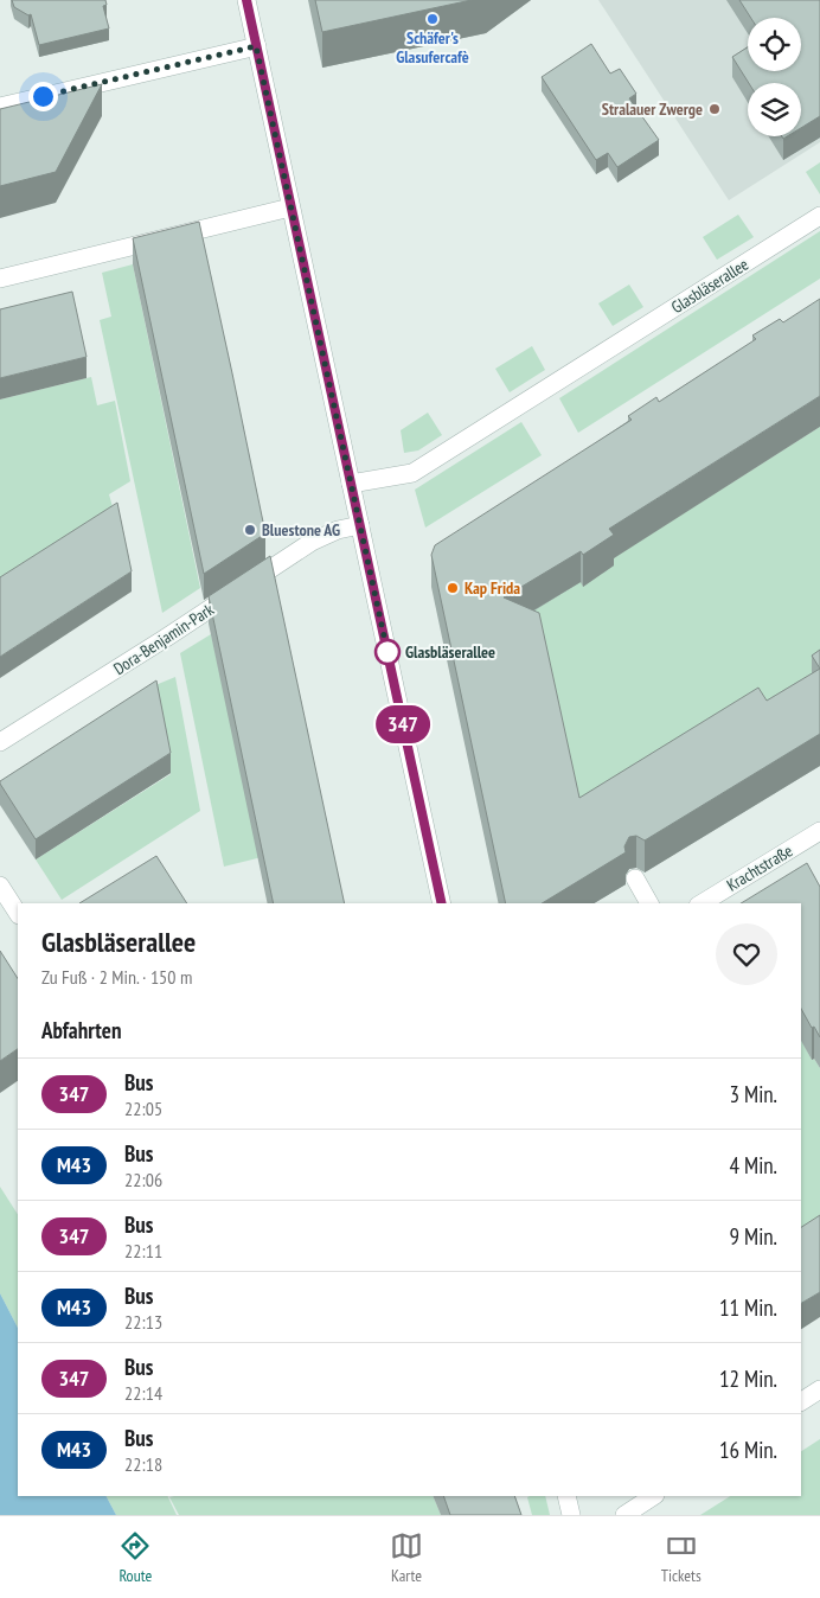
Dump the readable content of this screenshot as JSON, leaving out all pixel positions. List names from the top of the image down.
{
  "streets": {
    "street": ["Glasbläserallee", "Dora-Benjamin-Park", "Krachtstraße"]
  },
  "places": [
    "Schäfer's Glasufercafè",
    "Stralauer Zwerge",
    "Bluestone AG",
    "Kap Frida",
    "Glasbläserallee"
  ],
  "lines": ["bus line 347"],
  "page": {
    "on_map": "347",
    "heading": [
      ["Glasbläserallee", "Zu Fuß · 2 Min. · 150 m"],
      "Abfahrten"
    ],
    "list": [
      {
        "mark": "347",
        "name": "Bus",
        "note": "22:05",
        "value": "3 Min."
      },
      {
        "mark": "M43",
        "name": "Bus",
        "note": "22:06",
        "value": "4 Min."
      },
      {
        "mark": "347",
        "name": "Bus",
        "note": "22:11",
        "value": "9 Min."
      },
      {
        "mark": "M43",
        "name": "Bus",
        "note": "22:13",
        "value": "11 Min."
      },
      {
        "mark": "347",
        "name": "Bus",
        "note": "22:14",
        "value": "12 Min."
      },
      {
        "mark": "M43",
        "name": "Bus",
        "note": "22:18",
        "value": "16 Min."
      }
    ],
    "tabs": ["Route", "Karte", "Tickets"]
  }
}
